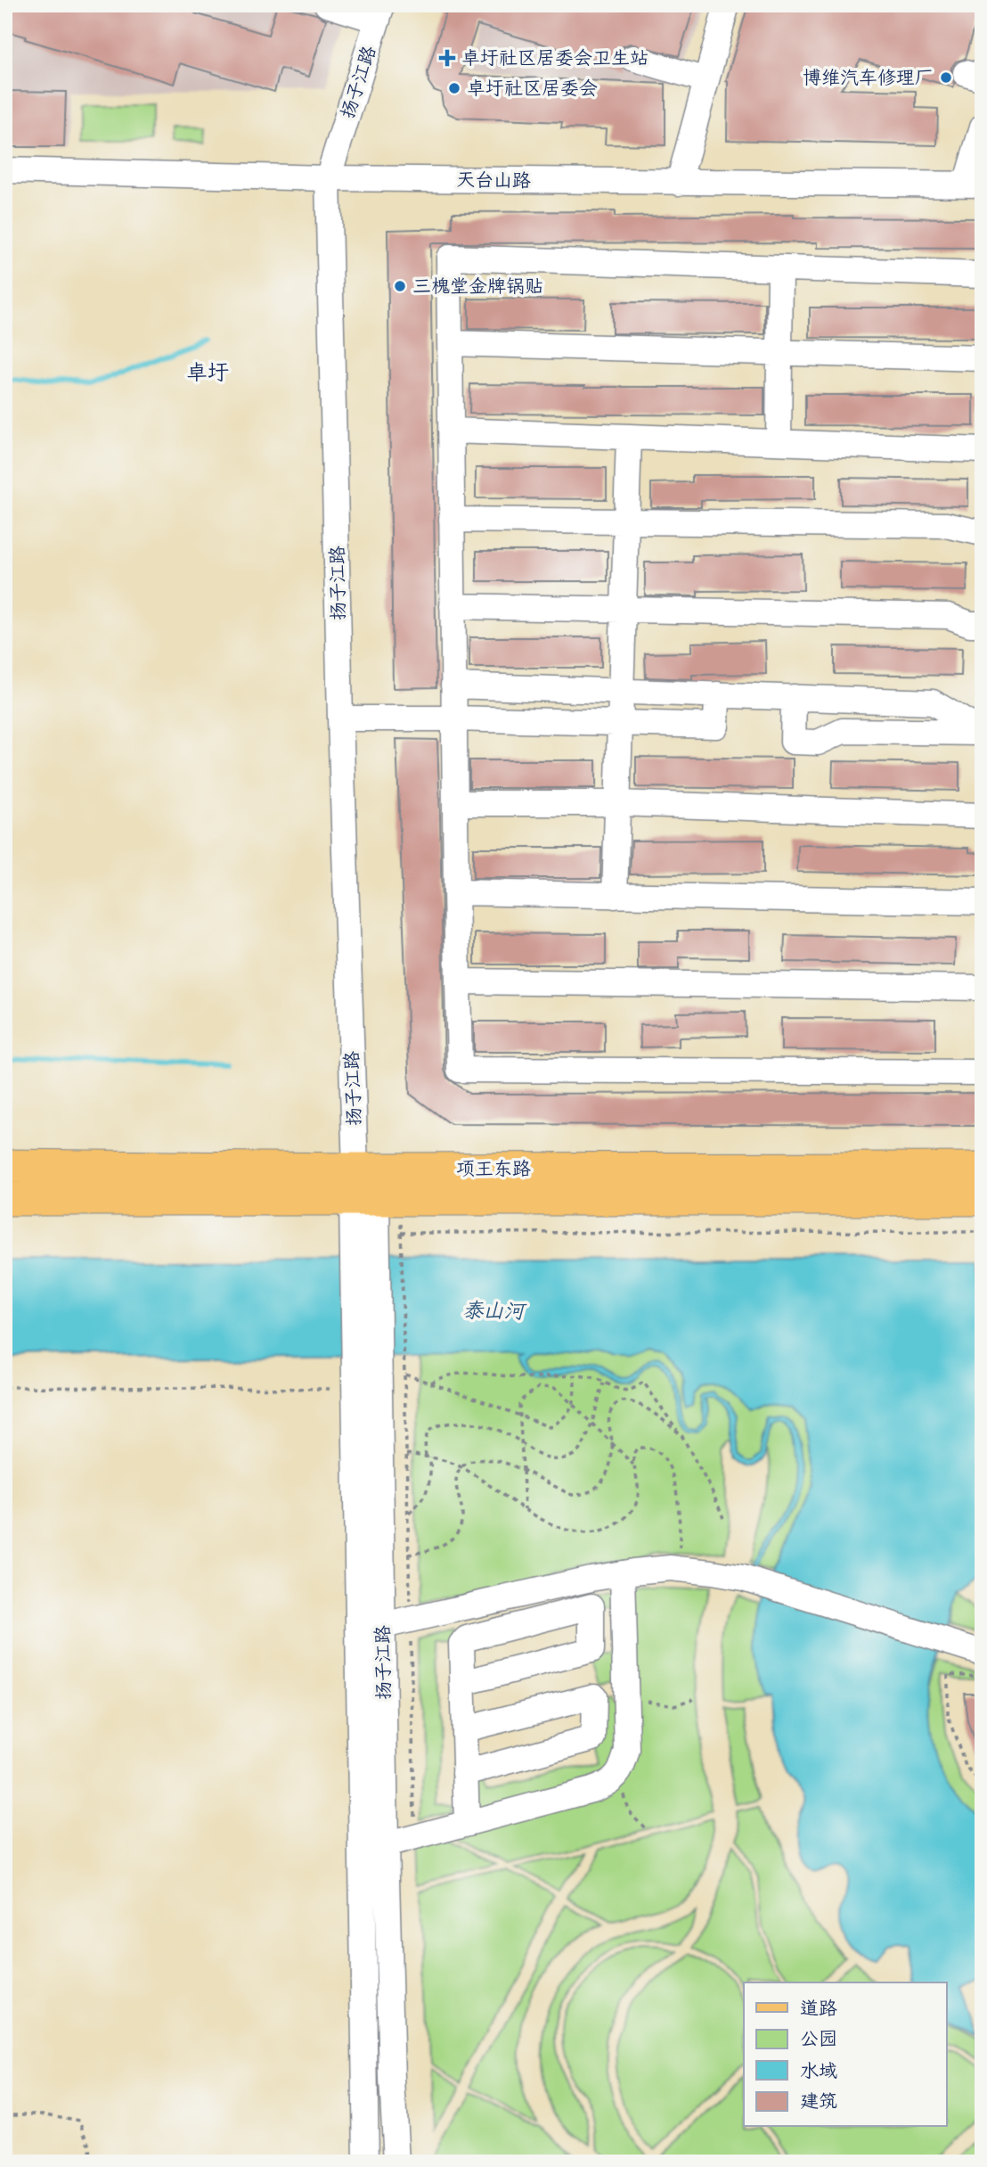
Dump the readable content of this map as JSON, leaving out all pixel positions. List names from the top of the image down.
{
  "streets": {
    "main road": ["项王东路"],
    "street": ["扬子江路", "天台山路"]
  },
  "crossings": [
    ["扬子江路", "天台山路"],
    ["扬子江路", "项王东路"]
  ],
  "districts": ["卓圩"],
  "water": ["泰山河"],
  "places": {
    "health": ["卓圩社区居委会卫生站"],
    "other": ["博维汽车修理厂", "卓圩社区居委会", "三槐堂金牌锅贴"]
  },
  "legend": [
    "道路",
    "公园",
    "水域",
    "建筑"
  ]
}
